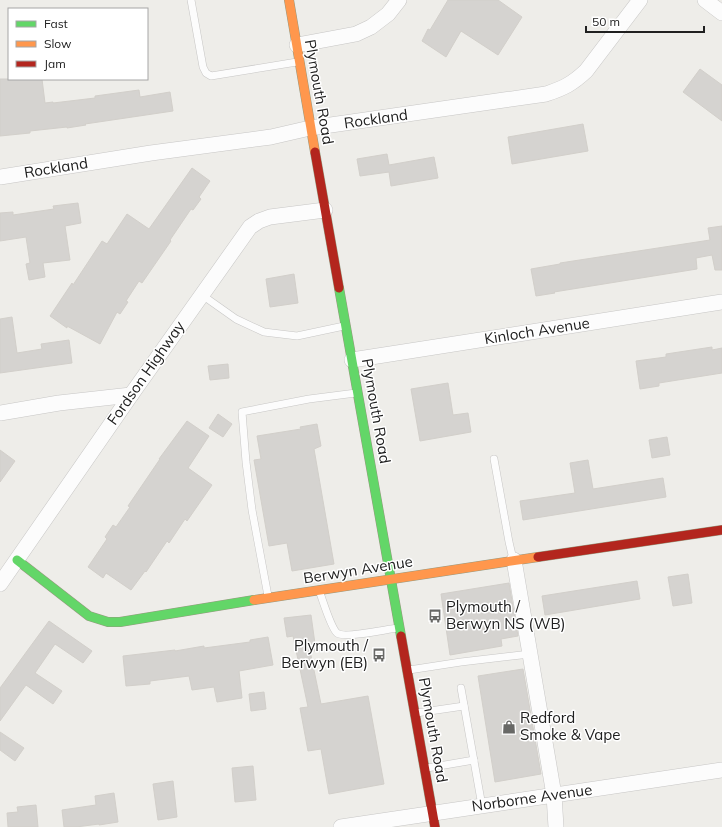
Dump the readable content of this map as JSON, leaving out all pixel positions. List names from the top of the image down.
{
  "streets": {
    "main road": ["Plymouth Road", "Berwyn Avenue"],
    "street": [
      "Rockland",
      "Kinloch Avenue",
      "Fordson Highway",
      "Norborne Avenue"
    ]
  },
  "crossings": [
    ["Plymouth Road", "Rockland"],
    ["Plymouth Road", "Kinloch Avenue"],
    ["Plymouth Road", "Fordson Highway"],
    ["Plymouth Road", "Berwyn Avenue"],
    ["Plymouth Road", "Norborne Avenue"],
    ["Fordson Highway", "Berwyn Avenue"]
  ],
  "places": {
    "bus stop": ["Plymouth / Berwyn NS (WB)", "Plymouth / Berwyn (EB)"],
    "shop": ["Redford Smoke & Vape"]
  },
  "legend": ["Fast", "Slow", "Jam"],
  "scale_bar": "50 m"
}
